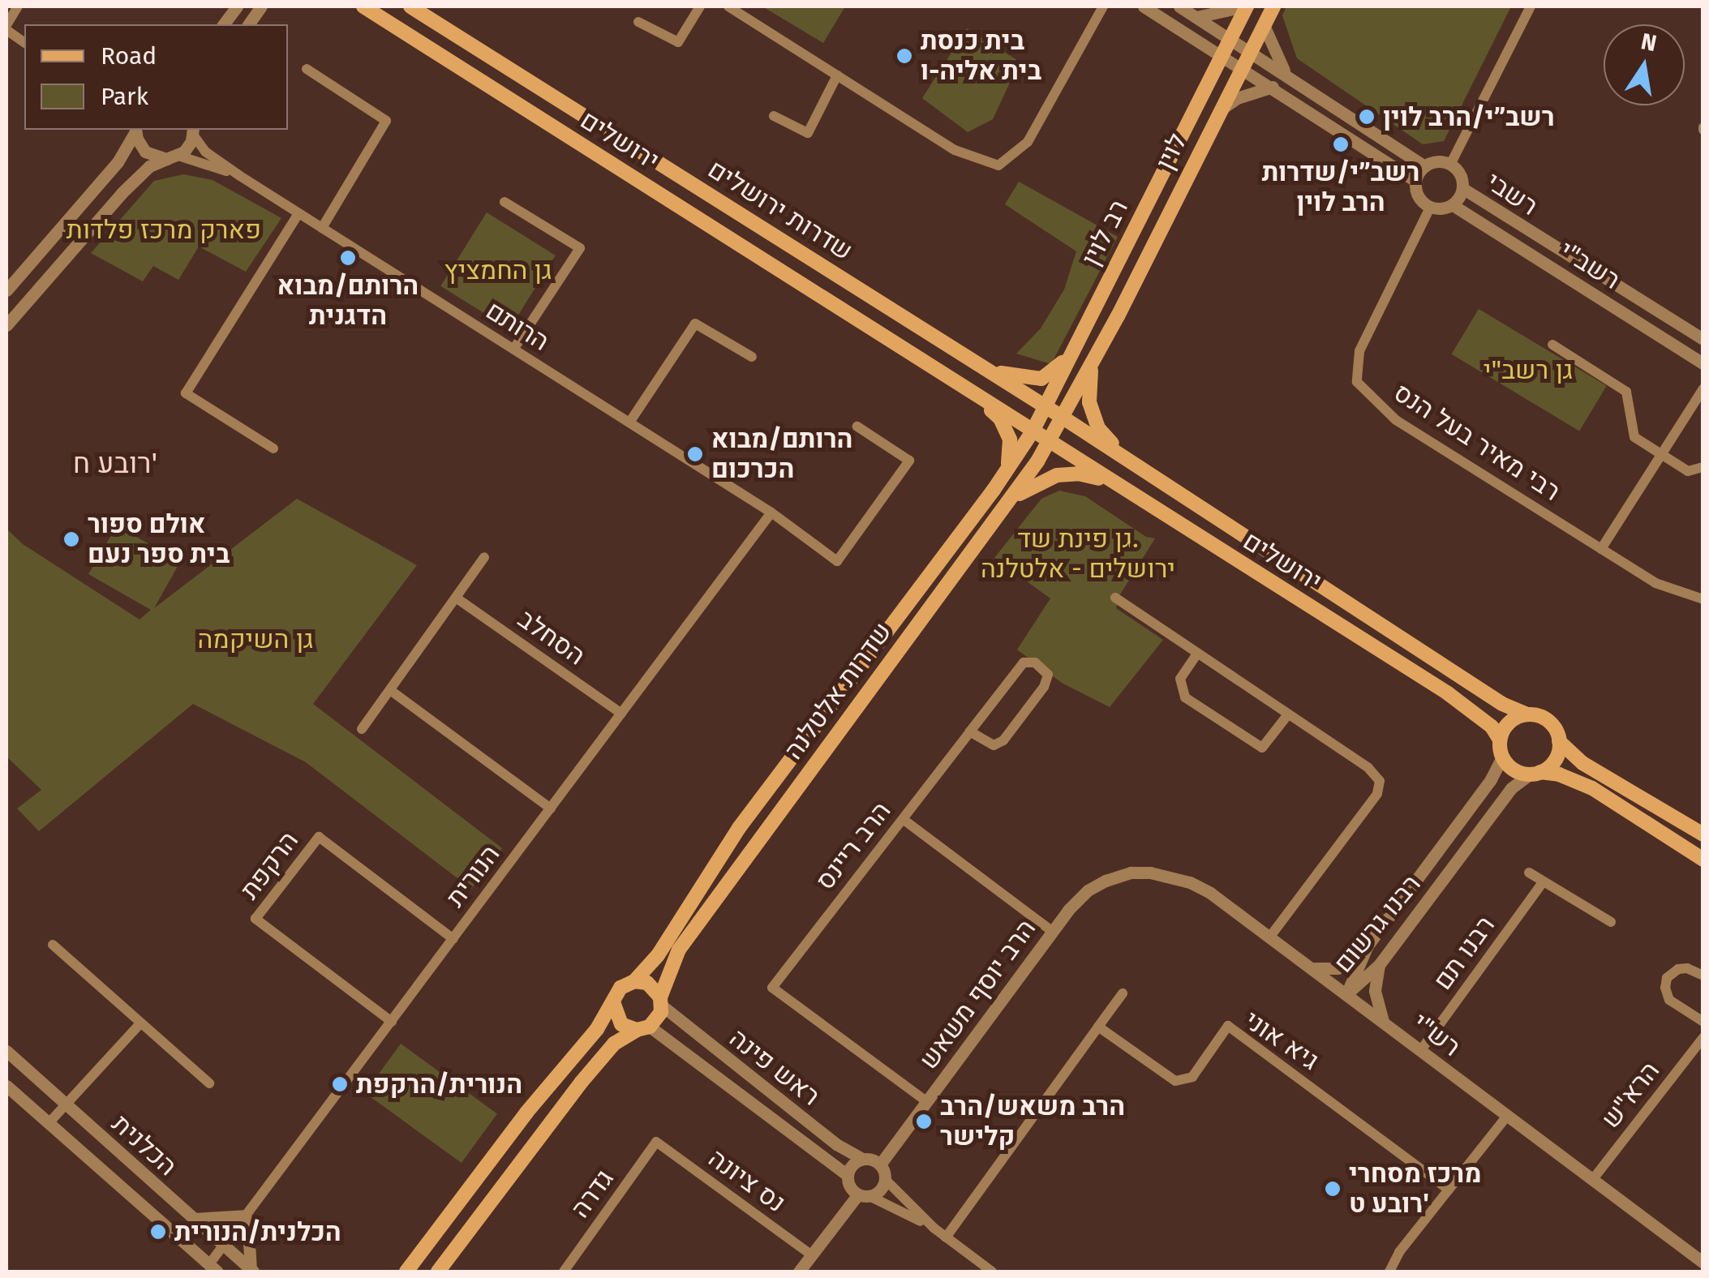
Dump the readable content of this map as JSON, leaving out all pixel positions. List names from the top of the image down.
{
  "streets": {
    "main road": [
      "ירושלים",
      "לוין",
      "שדרות ירושלים",
      "רב לוין",
      "שדרות אלטלנה"
    ],
    "street": [
      "רשבי",
      "רשב\"י",
      "הרותם",
      "רבי מאיר בעל הנס",
      "הסחלב",
      "הרב ריינס",
      "הרקפת",
      "הנורית",
      "רבנו גרשום",
      "רבנו תם",
      "הרב יוסף משאש",
      "רש\"י",
      "גיא אוני",
      "ראש פינה",
      "הרא\"ש",
      "הכלנית",
      "נס ציונה",
      "גדרה"
    ]
  },
  "crossings": [
    ["ירושלים", "שדרות ירושלים"],
    ["ירושלים", "רב לוין"],
    ["ירושלים", "שדרות אלטלנה"],
    ["ירושלים", "רבנו גרשום"],
    ["לוין", "שדרות ירושלים"],
    ["לוין", "שדרות אלטלנה"],
    ["רשבי", "רשב\"י"],
    ["רשבי", "רבי מאיר בעל הנס"],
    ["שדרות ירושלים", "רב לוין"],
    ["שדרות ירושלים", "שדרות אלטלנה"],
    ["רב לוין", "שדרות אלטלנה"],
    ["רשב\"י", "רבי מאיר בעל הנס"],
    ["הרותם", "הנורית"],
    ["הסחלב", "הנורית"],
    ["שדרות אלטלנה", "ראש פינה"],
    ["הרב ריינס", "הרב יוסף משאש"],
    ["הרקפת", "הנורית"],
    ["הנורית", "הכלנית"],
    ["רבנו גרשום", "רש\"י"],
    ["רבנו תם", "רש\"י"],
    ["הרב יוסף משאש", "רש\"י"],
    ["הרב יוסף משאש", "ראש פינה"],
    ["רש\"י", "הרא\"ש"],
    ["נס ציונה", "גדרה"]
  ],
  "districts": ["רובע ח'"],
  "parks": [
    "פארק מרכז פלדות",
    "גן החמציץ",
    "גן רשב\"י",
    "גן פינת שד. ירושלים - אלטלנה",
    "גן השיקמה"
  ],
  "places": [
    "בית כנסת בית אליה-ו",
    "רשב״י/הרב לוין",
    "רשב״י/שדרות הרב לוין",
    "הרותם/מבוא הדגנית",
    "הרותם/מבוא הכרכום",
    "אולם ספור בית ספר נעם",
    "הנורית/הרקפת",
    "הרב משאש/הרב קלישר",
    "מרכז מסחרי רובע ט'",
    "הכלנית/הנורית"
  ],
  "legend": ["Road", "Park"],
  "north": "top"
}
